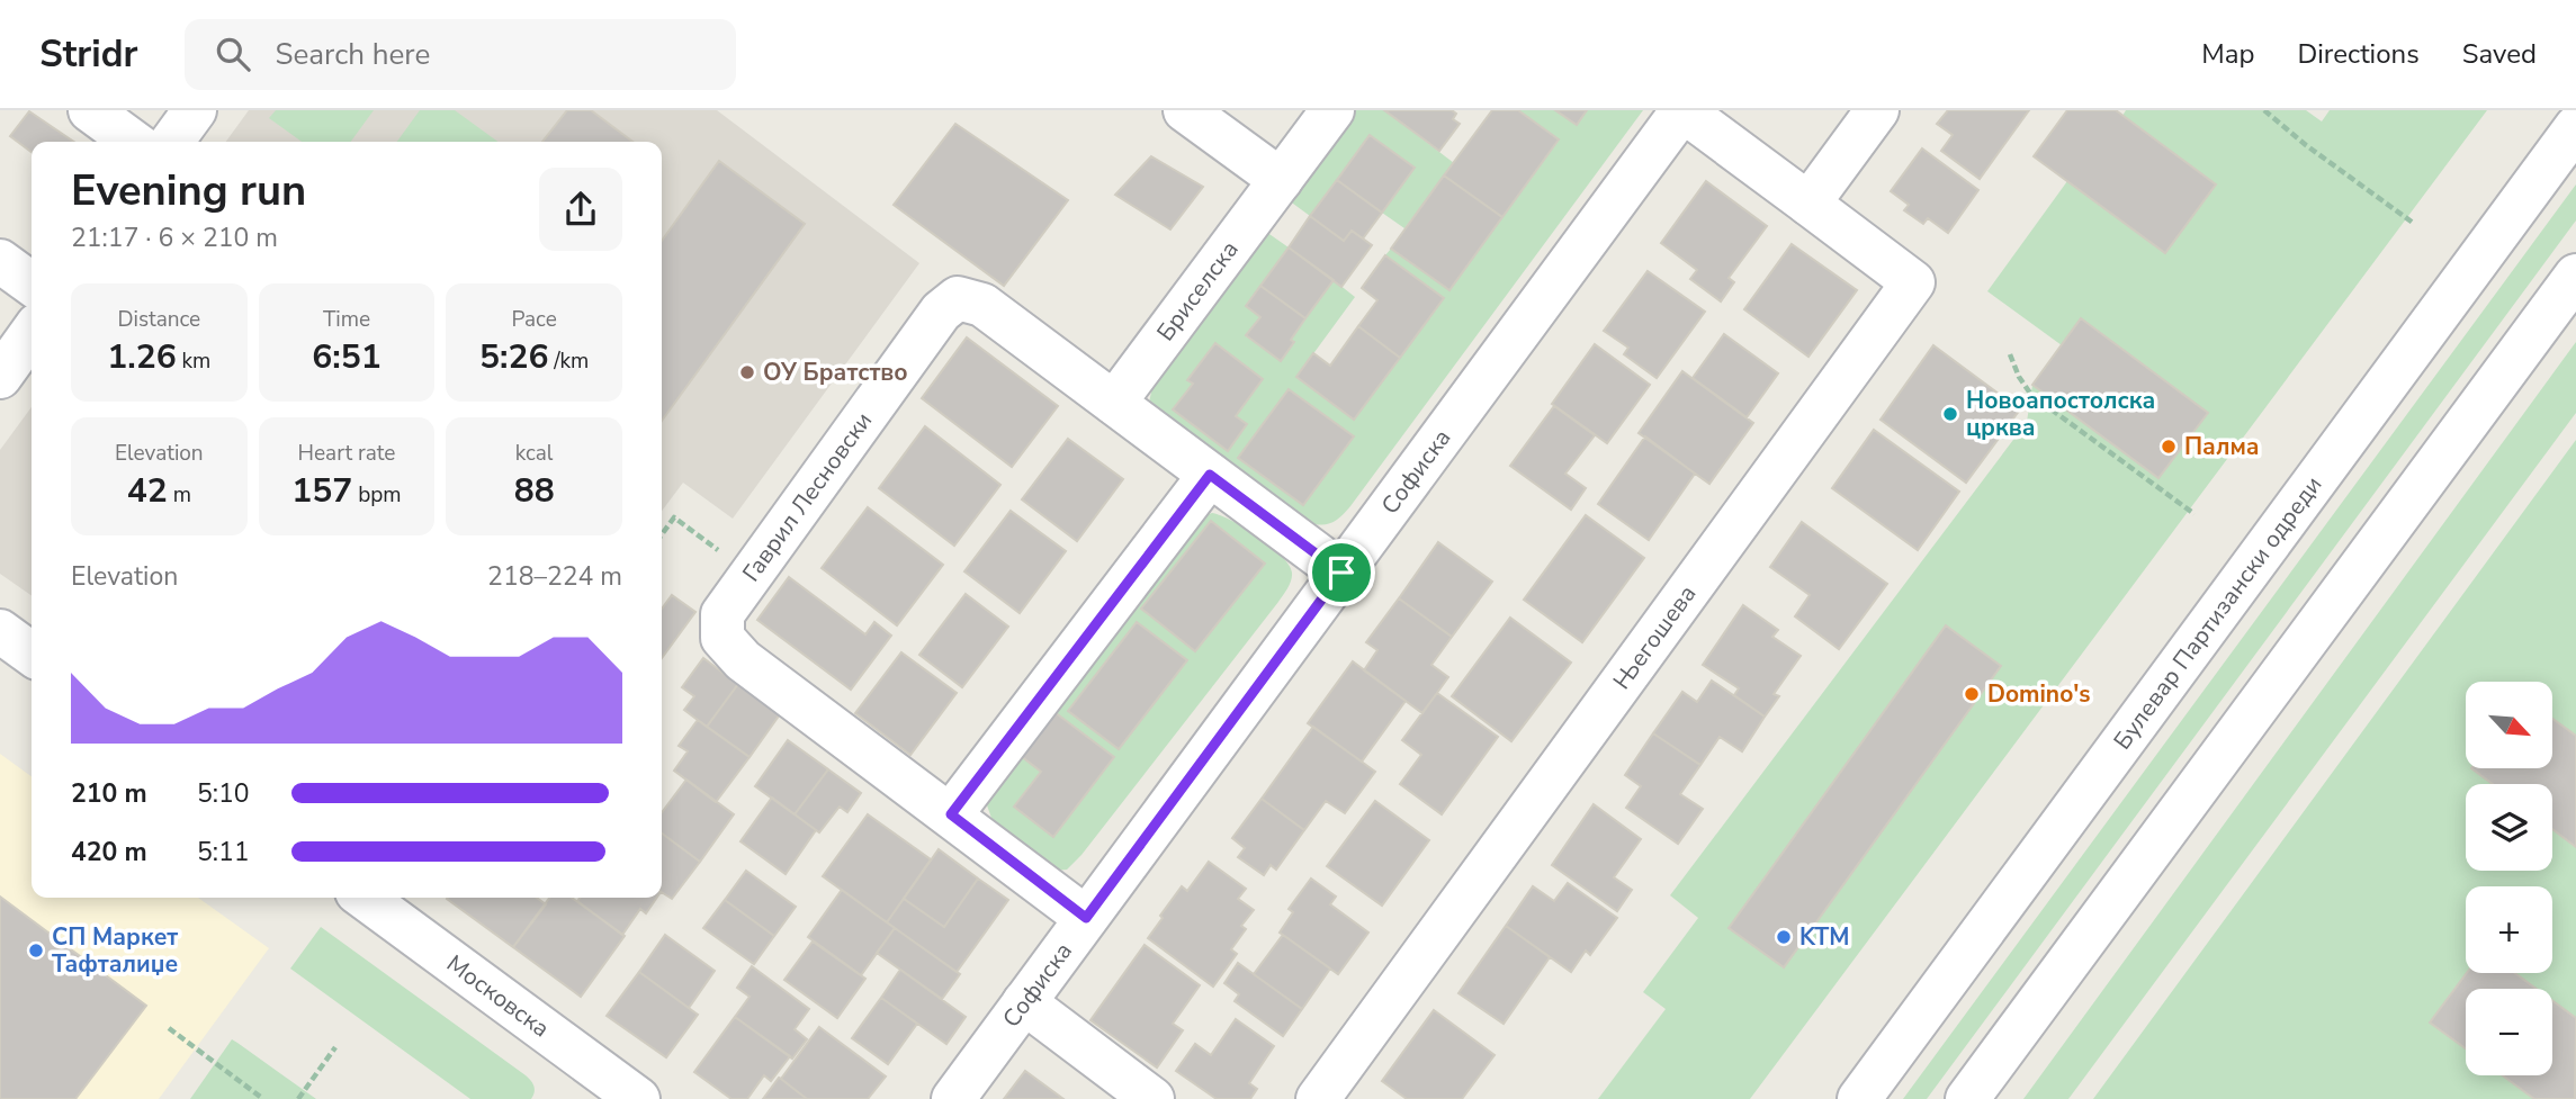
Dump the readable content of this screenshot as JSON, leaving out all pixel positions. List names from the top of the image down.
{
  "streets": {
    "street": [
      "Бриселска",
      "Софиска",
      "Гаврил Лесновски",
      "Булевар Партизански одреди",
      "Његошева",
      "Московска"
    ]
  },
  "crossings": [
    ["Бриселска", "Гаврил Лесновски"],
    ["Софиска", "Гаврил Лесновски"],
    ["Софиска", "Његошева"]
  ],
  "places": [
    "ОУ Братство",
    "Новоапостолска црква",
    "Палма",
    "Domino's",
    "KTM",
    "СП Маркет Тафталиџе"
  ],
  "north": "bottom right",
  "page": {
    "header": "Stridr",
    "search": "Search here",
    "nav": ["Map", "Directions", "Saved"],
    "heading": ["Evening run", "21:17 · 6 × 210 m"],
    "stats": [
      ["Distance", "1.26 km"],
      ["Time", "6:51"],
      ["Pace", "5:26 /km"],
      ["Elevation", "42 m"],
      ["Heart rate", "157 bpm"],
      ["kcal", "88"]
    ],
    "chart": ["Elevation", "218–224 m"],
    "map_buttons": ["+", "−"],
    "list": [
      {
        "name": "210 m",
        "note": "5:10"
      },
      {
        "name": "420 m",
        "note": "5:11"
      }
    ]
  }
}
